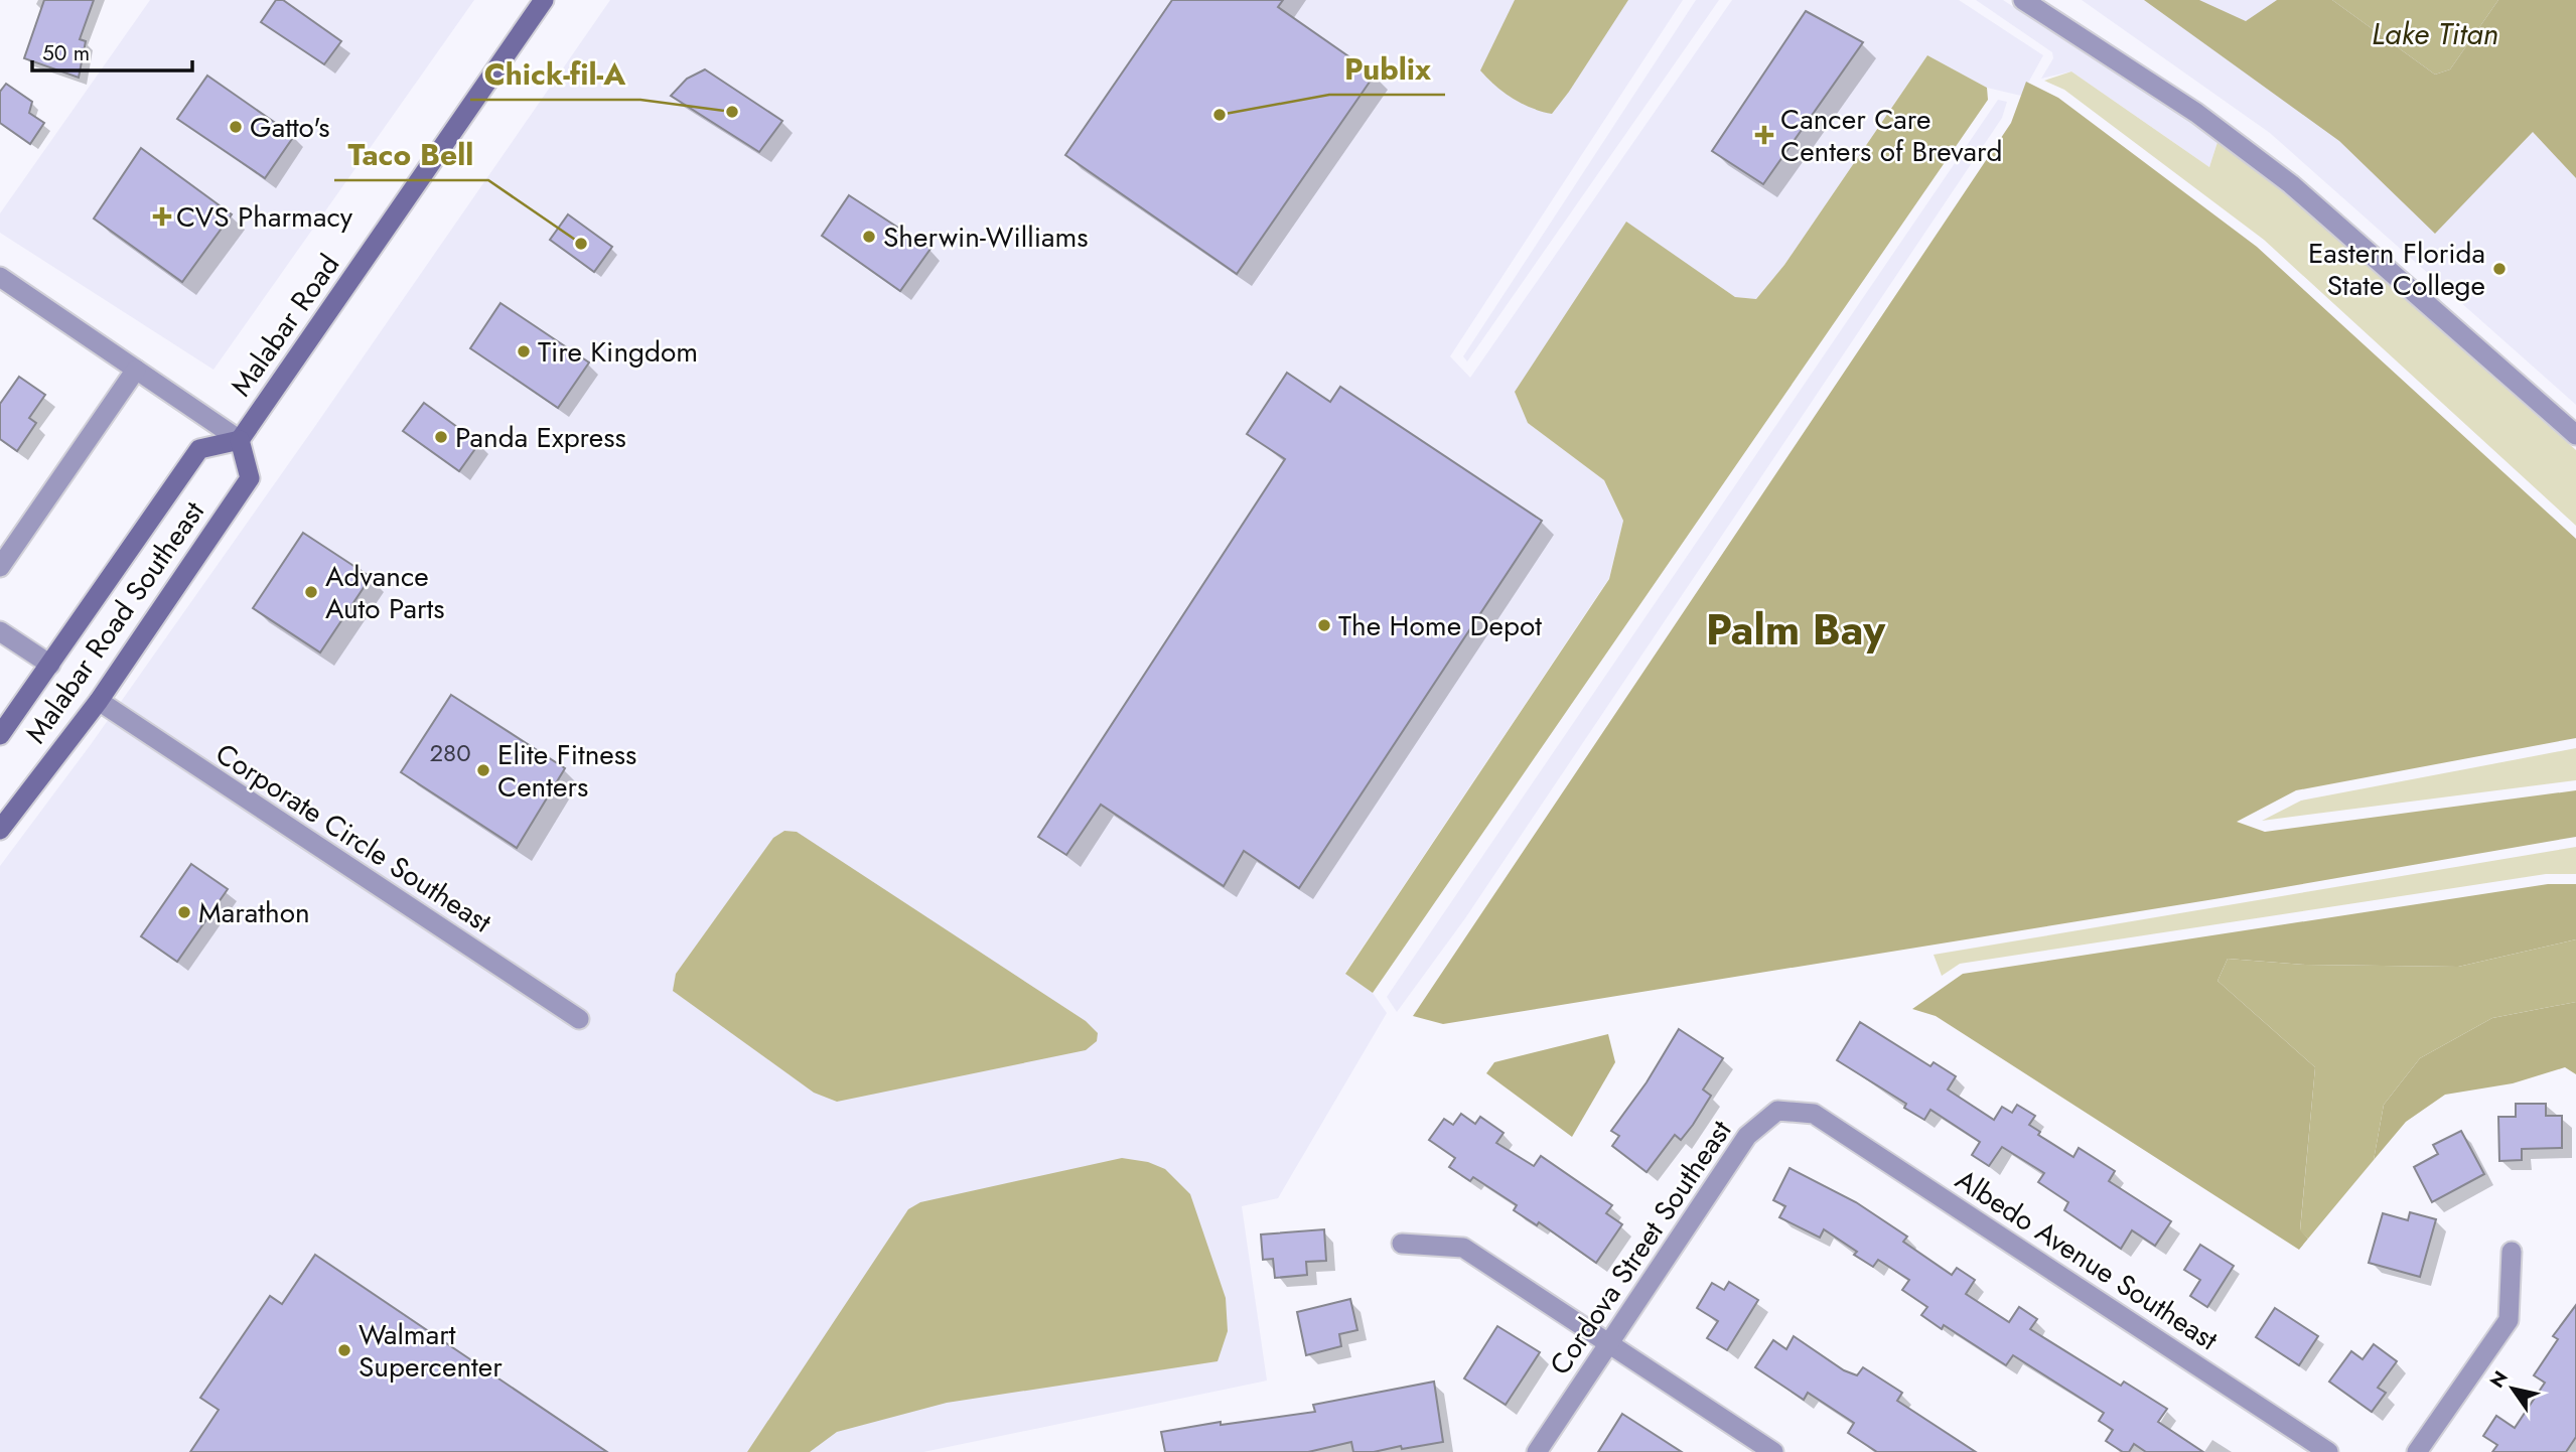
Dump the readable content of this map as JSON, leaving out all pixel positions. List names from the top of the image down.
{
  "streets": {
    "main road": ["Malabar Road", "Malabar Road Southeast"],
    "street": ["Corporate Circle Southeast", "Cordova Street Southeast", "Albedo Avenue Southeast"]
  },
  "crossings": [
    ["Malabar Road", "Malabar Road Southeast"],
    ["Malabar Road Southeast", "Corporate Circle Southeast"],
    ["Cordova Street Southeast", "Albedo Avenue Southeast"]
  ],
  "districts": ["Palm Bay"],
  "water": ["Lake Titan"],
  "places": {
    "other": [
      "Chick-fil-A",
      "Publix",
      "Gatto's",
      "Sherwin-Williams",
      "Taco Bell",
      "Eastern Florida State College",
      "Tire Kingdom",
      "Panda Express",
      "Advance Auto Parts",
      "The Home Depot",
      "Elite Fitness Centers",
      "Marathon",
      "Walmart Supercenter"
    ],
    "health": ["Cancer Care Centers of Brevard", "CVS Pharmacy"]
  },
  "house_numbers": ["280"],
  "scale_bar": "50 m",
  "north": "top left"
}
